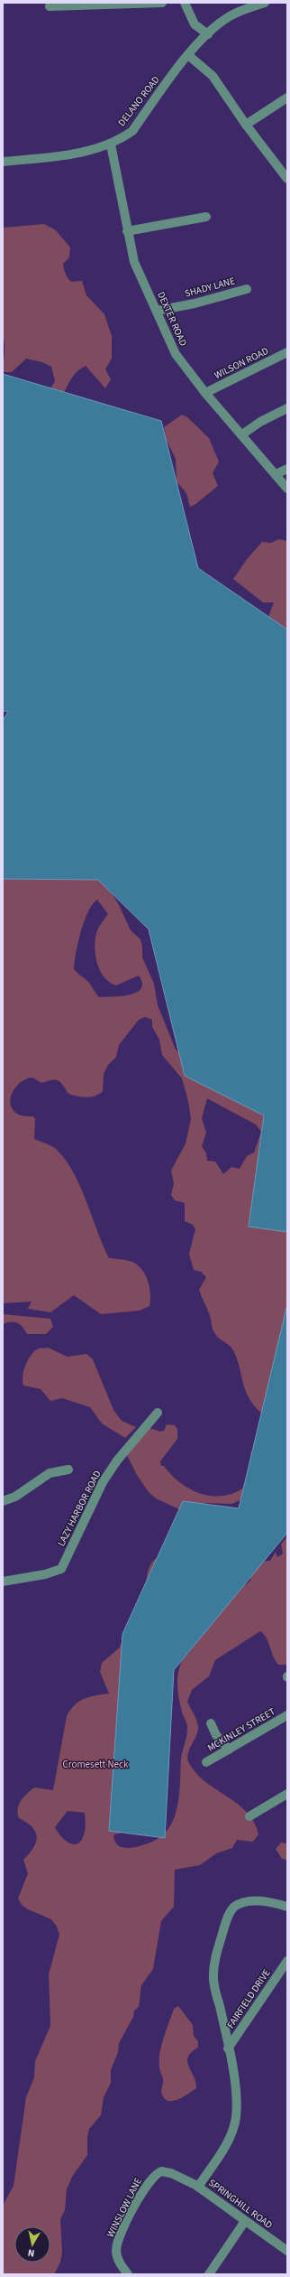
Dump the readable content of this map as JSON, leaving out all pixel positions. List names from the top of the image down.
{
  "streets": {
    "street": [
      "DELANO ROAD",
      "SHADY LANE",
      "DEXTER ROAD",
      "WILSON ROAD",
      "LAZY HARBOR ROAD",
      "MCKINLEY STREET",
      "FAIRFIELD DRIVE",
      "SPRINGHILL ROAD",
      "WINSLOW LANE"
    ]
  },
  "crossings": [
    ["DELANO ROAD", "DEXTER ROAD"],
    ["SHADY LANE", "DEXTER ROAD"],
    ["DEXTER ROAD", "WILSON ROAD"],
    ["FAIRFIELD DRIVE", "SPRINGHILL ROAD"],
    ["FAIRFIELD DRIVE", "WINSLOW LANE"],
    ["SPRINGHILL ROAD", "WINSLOW LANE"]
  ],
  "parks": ["Cromesett Neck"],
  "north": "bottom"
}
